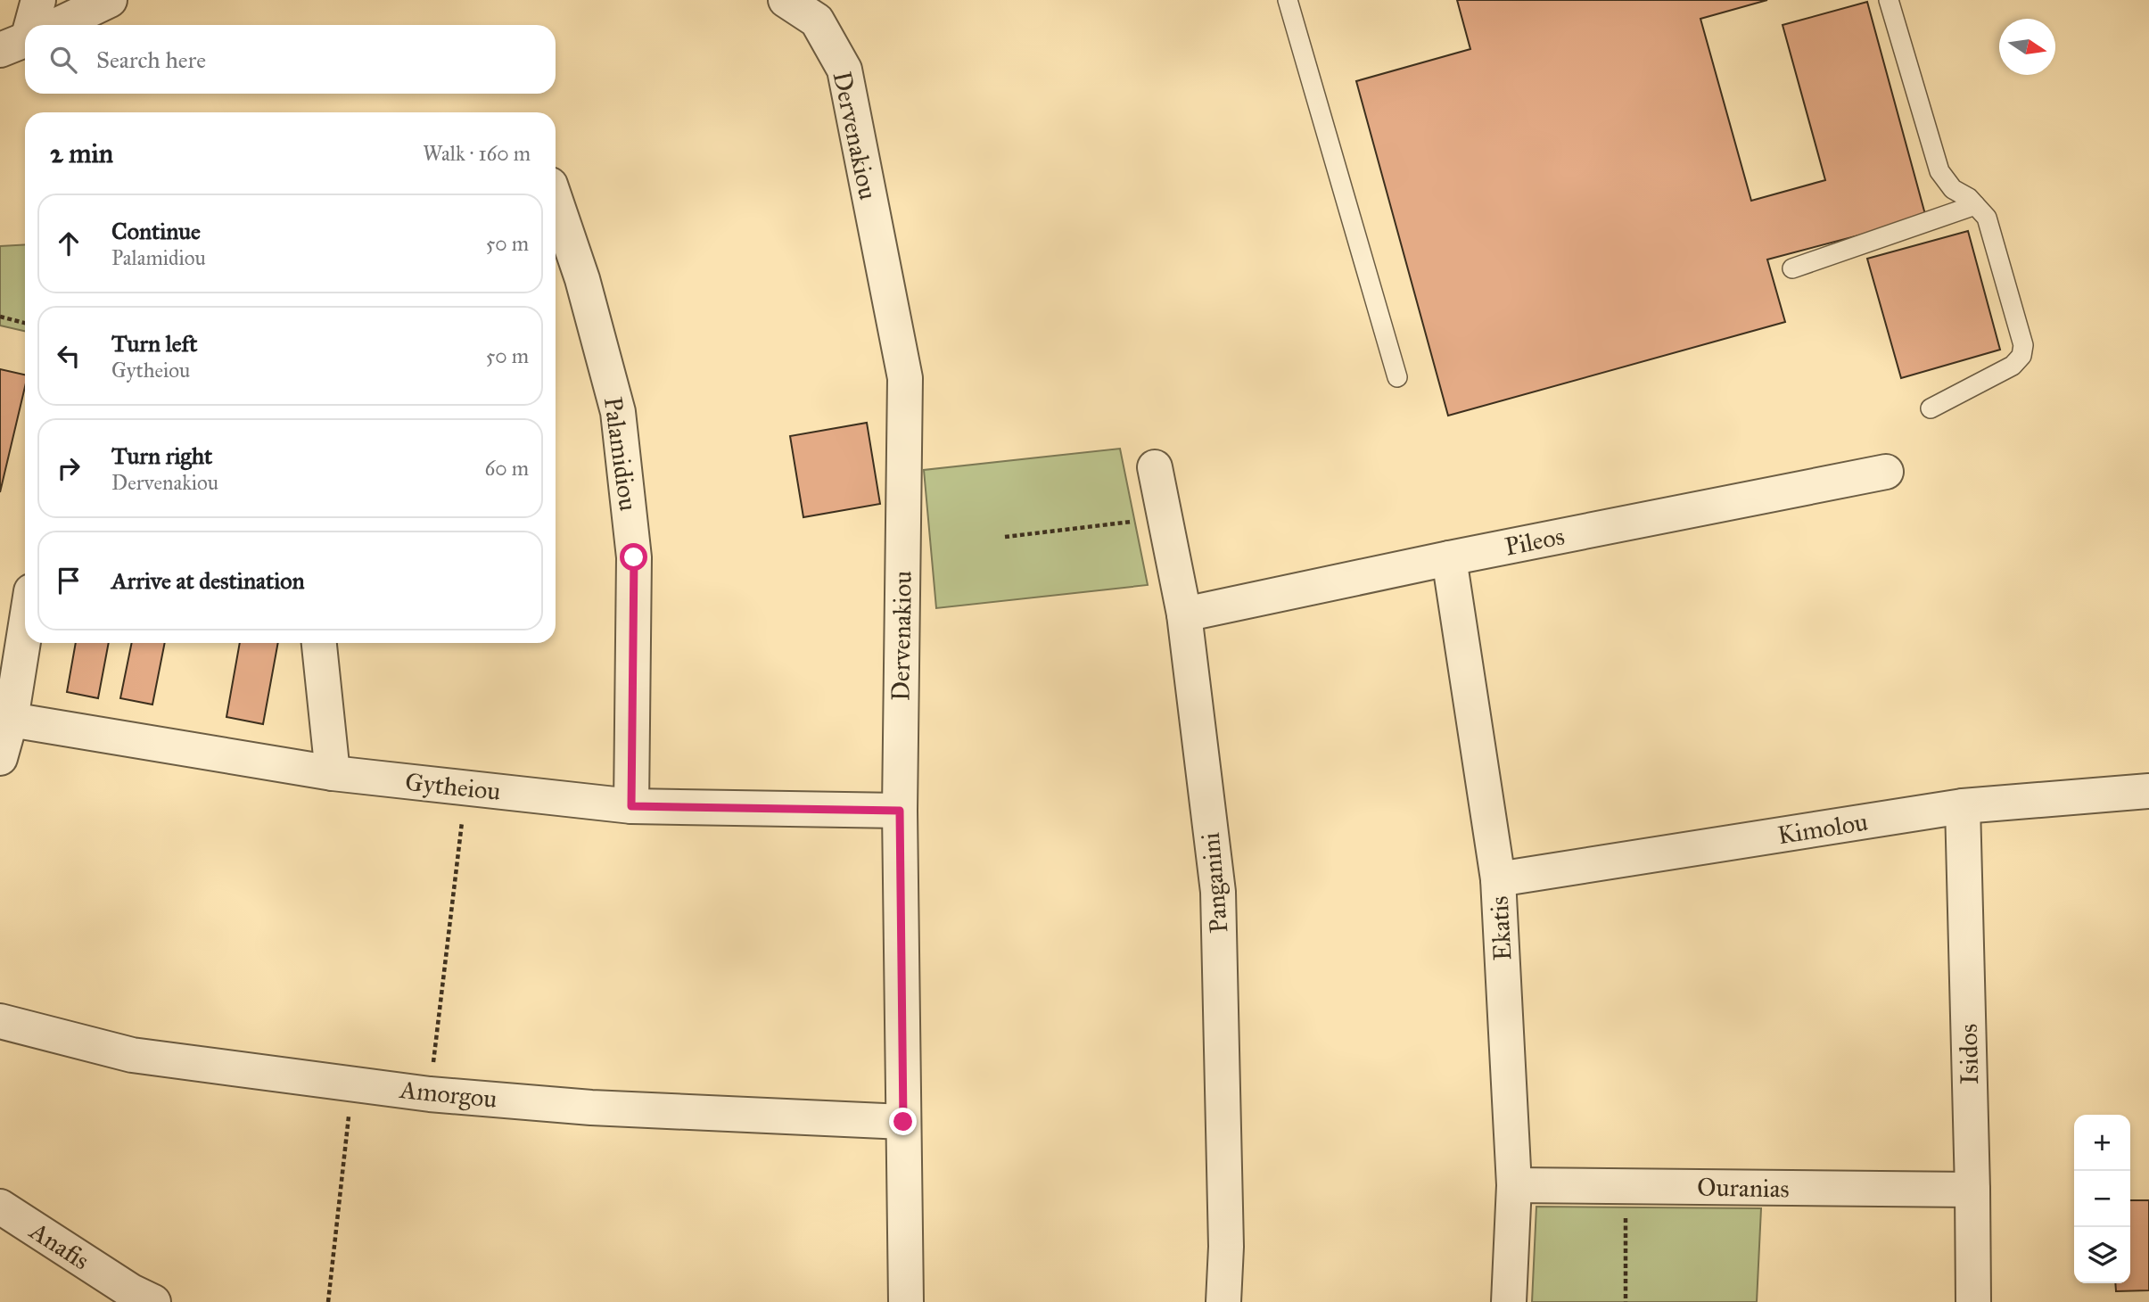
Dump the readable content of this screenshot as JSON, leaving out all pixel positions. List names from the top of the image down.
{
  "streets": {
    "street": [
      "Dervenakiou",
      "Palamidiou",
      "Pileos",
      "Gytheiou",
      "Kimolou",
      "Panganini",
      "Ekatis",
      "Isidos",
      "Amorgou",
      "Ouranias",
      "Anafis"
    ]
  },
  "crossings": [
    ["Dervenakiou", "Gytheiou"],
    ["Dervenakiou", "Amorgou"],
    ["Palamidiou", "Gytheiou"],
    ["Pileos", "Panganini"],
    ["Pileos", "Ekatis"],
    ["Kimolou", "Ekatis"],
    ["Kimolou", "Isidos"],
    ["Ekatis", "Ouranias"],
    ["Isidos", "Ouranias"]
  ],
  "north": "right",
  "page": {
    "search": "Search here",
    "heading": ["2 min", "Walk · 160 m"],
    "list": [
      ["Continue", "Palamidiou", "50 m"],
      ["Turn left", "Gytheiou", "50 m"],
      ["Turn right", "Dervenakiou", "60 m"],
      "Arrive at destination"
    ],
    "map_buttons": ["+", "−"]
  }
}
